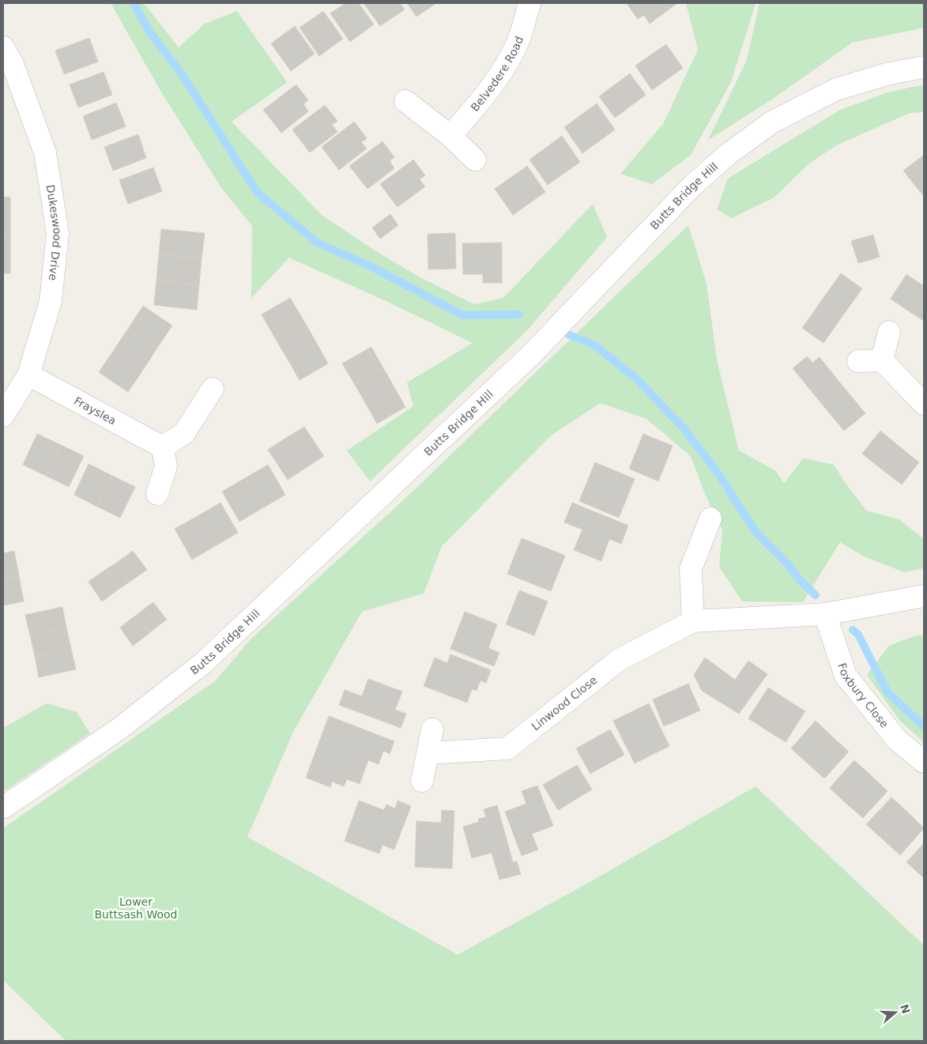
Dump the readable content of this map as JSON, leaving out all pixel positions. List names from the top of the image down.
{
  "streets": {
    "street": [
      "Belvedere Road",
      "Butts Bridge Hill",
      "Dukeswood Drive",
      "Frayslea",
      "Foxbury Close",
      "Linwood Close"
    ]
  },
  "crossings": [
    ["Dukeswood Drive", "Frayslea"],
    ["Foxbury Close", "Linwood Close"]
  ],
  "parks": ["Lower Buttsash Wood"],
  "north": "right"
}
